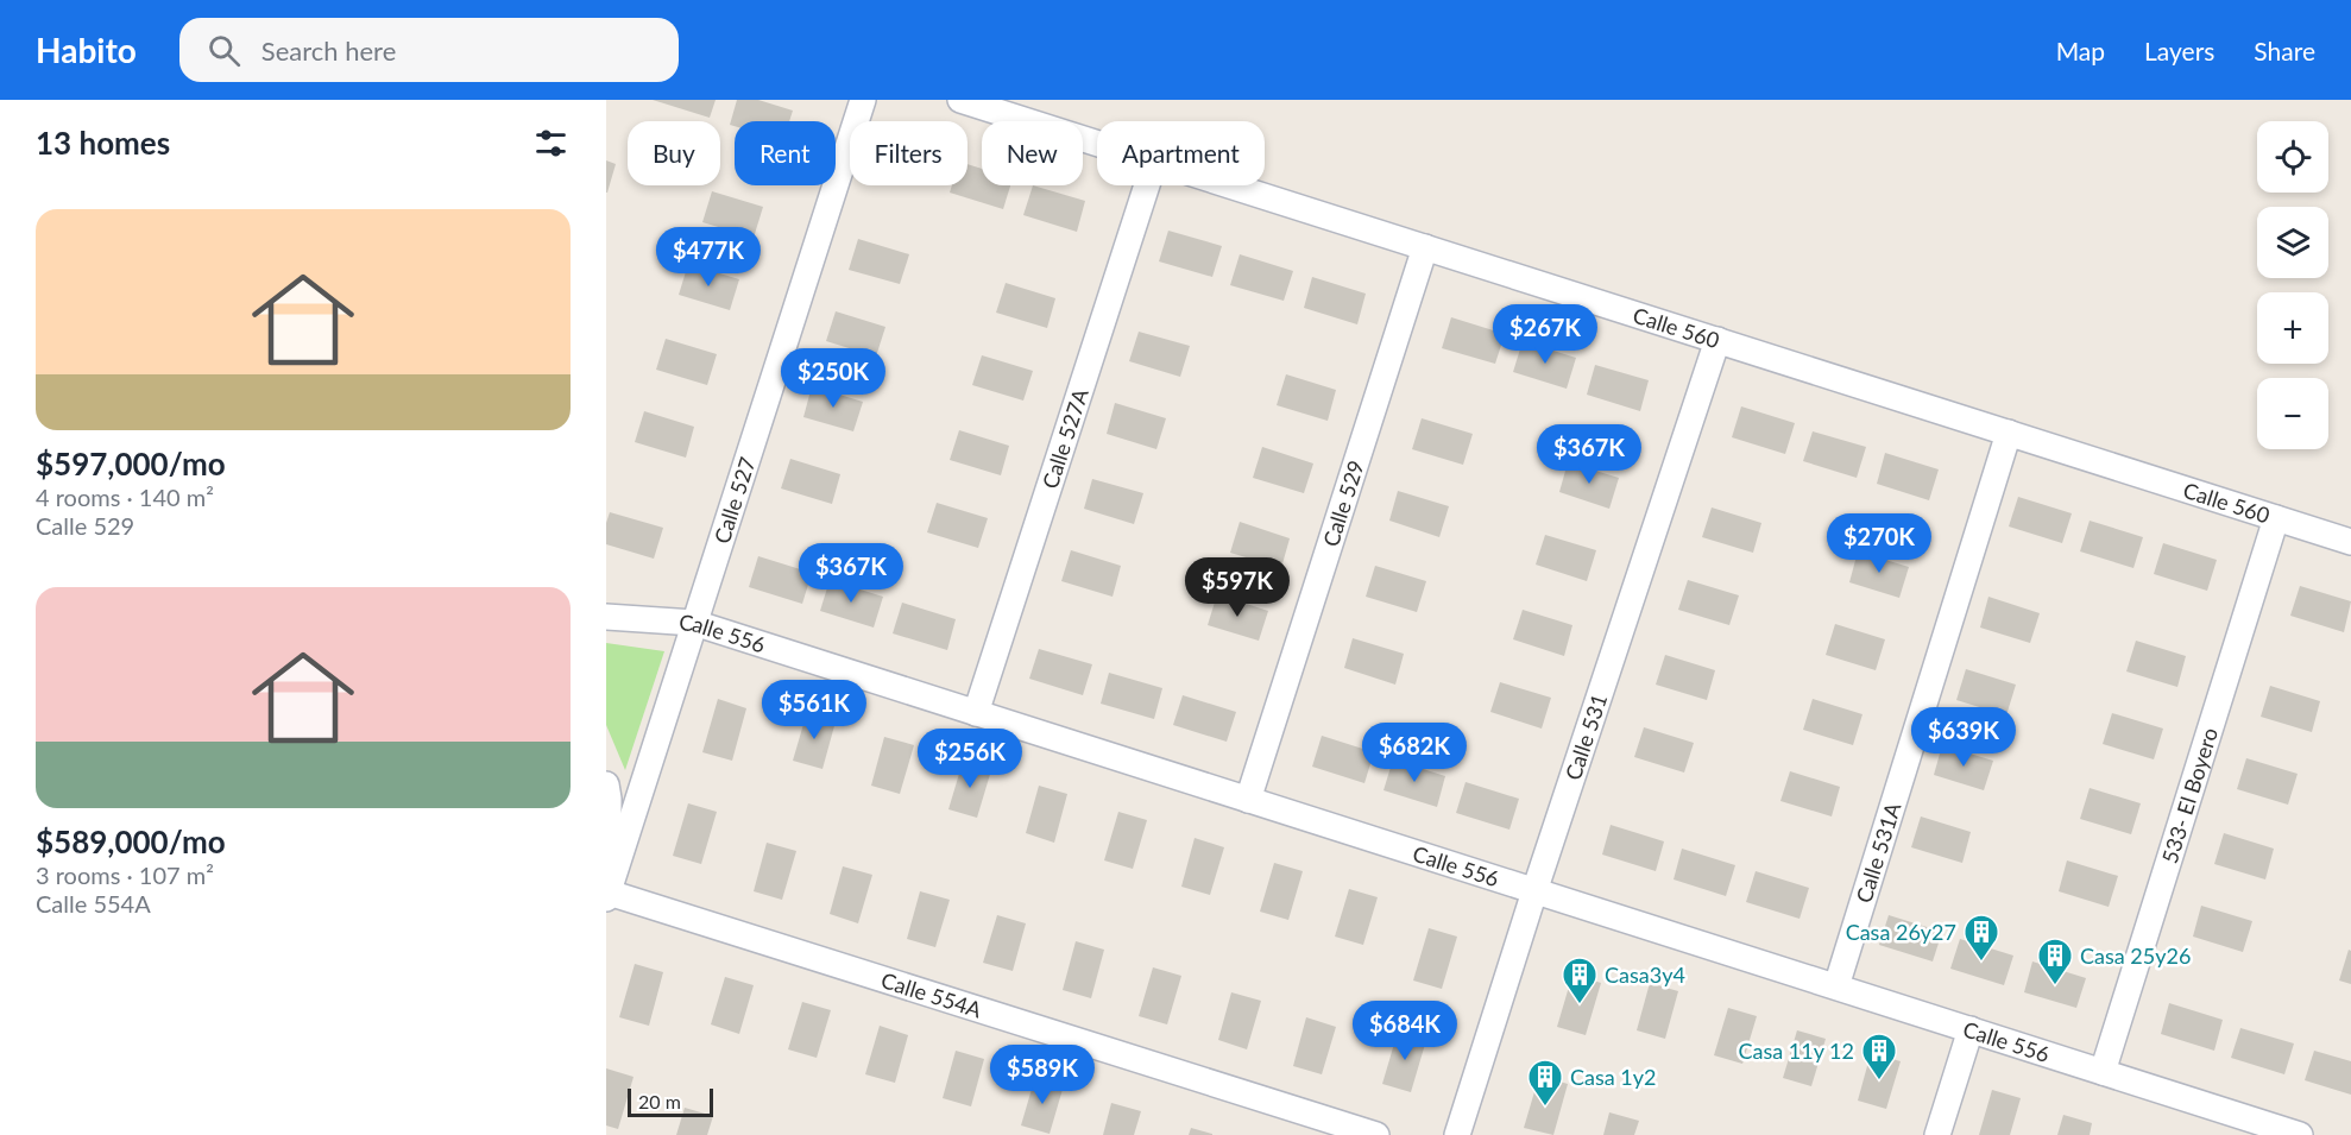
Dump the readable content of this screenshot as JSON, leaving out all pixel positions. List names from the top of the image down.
{
  "streets": {
    "street": [
      "Calle 560",
      "Calle 527A",
      "Calle 527",
      "Calle 529",
      "Calle 556",
      "Calle 531",
      "533- El Boyero",
      "Calle 531A",
      "Calle 554A"
    ]
  },
  "crossings": [
    ["Calle 560", "Calle 529"],
    ["Calle 560", "Calle 531"],
    ["Calle 560", "533- El Boyero"],
    ["Calle 560", "Calle 531A"],
    ["Calle 527A", "Calle 556"],
    ["Calle 527", "Calle 556"],
    ["Calle 527", "Calle 554A"],
    ["Calle 529", "Calle 556"],
    ["Calle 556", "Calle 531"],
    ["Calle 556", "533- El Boyero"],
    ["Calle 556", "Calle 531A"]
  ],
  "places": {
    "building": [
      "Casa 26y27",
      "Casa 25y26",
      "Casa3y4",
      "Casa 11y 12",
      "Casa 1y2"
    ]
  },
  "scale_bar": "20 m",
  "page": {
    "header": "Habito",
    "search": "Search here",
    "nav": ["Map", "Layers", "Share"],
    "heading": "13 homes",
    "map_buttons": ["+", "−"],
    "chip": [
      "Buy",
      "Rent",
      "Filters",
      "New",
      "Apartment"
    ],
    "list": [
      {
        "name": "$597,000/mo",
        "note": "4 rooms · 140 m² · Calle 529"
      },
      {
        "name": "$589,000/mo",
        "note": "3 rooms · 107 m² · Calle 554A"
      }
    ],
    "price": [
      "$477K",
      "$267K",
      "$250K",
      "$367K",
      "$270K",
      "$367K",
      "$597K",
      "$561K",
      "$639K",
      "$682K",
      "$256K",
      "$684K",
      "$589K"
    ],
    "scale": "20 m"
  }
}
